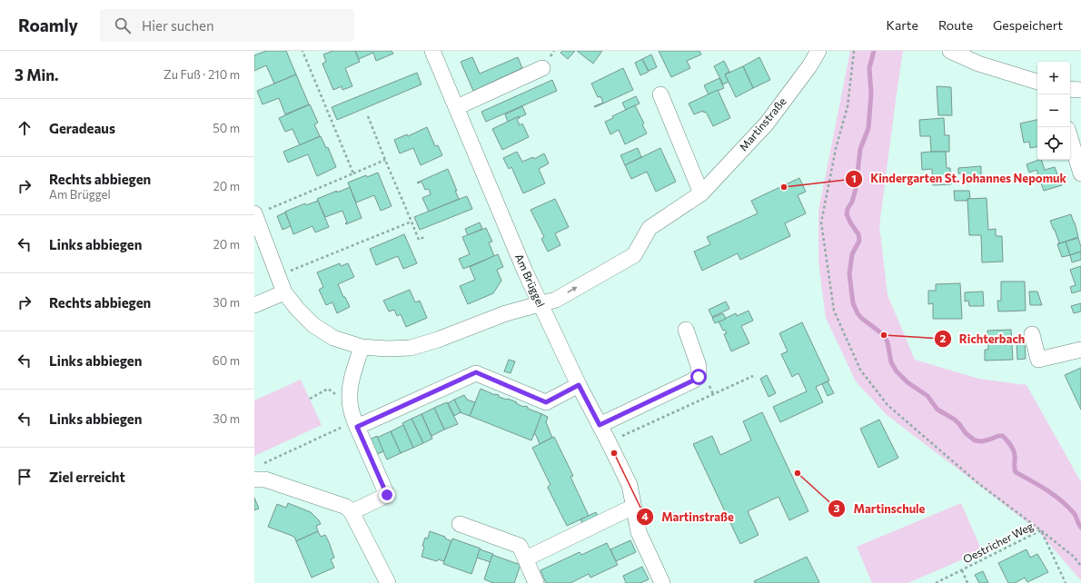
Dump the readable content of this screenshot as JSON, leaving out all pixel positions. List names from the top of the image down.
{
  "streets": {
    "street": ["Martinstraße", "Am Brüggel"],
    "path": ["Oestricher Weg"]
  },
  "crossings": [
    ["Martinstraße", "Am Brüggel"]
  ],
  "places": [
    "Kindergarten St. Johannes Nepomuk",
    "Richterbach",
    "Martinstraße",
    "Martinschule"
  ],
  "page": {
    "header": "Roamly",
    "search": "Hier suchen",
    "nav": ["Karte", "Route", "Gespeichert"],
    "heading": ["3 Min.", "Zu Fuß · 210 m"],
    "map_buttons": ["+", "−"],
    "list": [
      ["Geradeaus", "50 m"],
      ["Rechts abbiegen", "Am Brüggel", "20 m"],
      ["Links abbiegen", "20 m"],
      ["Rechts abbiegen", "30 m"],
      ["Links abbiegen", "60 m"],
      ["Links abbiegen", "30 m"],
      "Ziel erreicht"
    ]
  }
}
